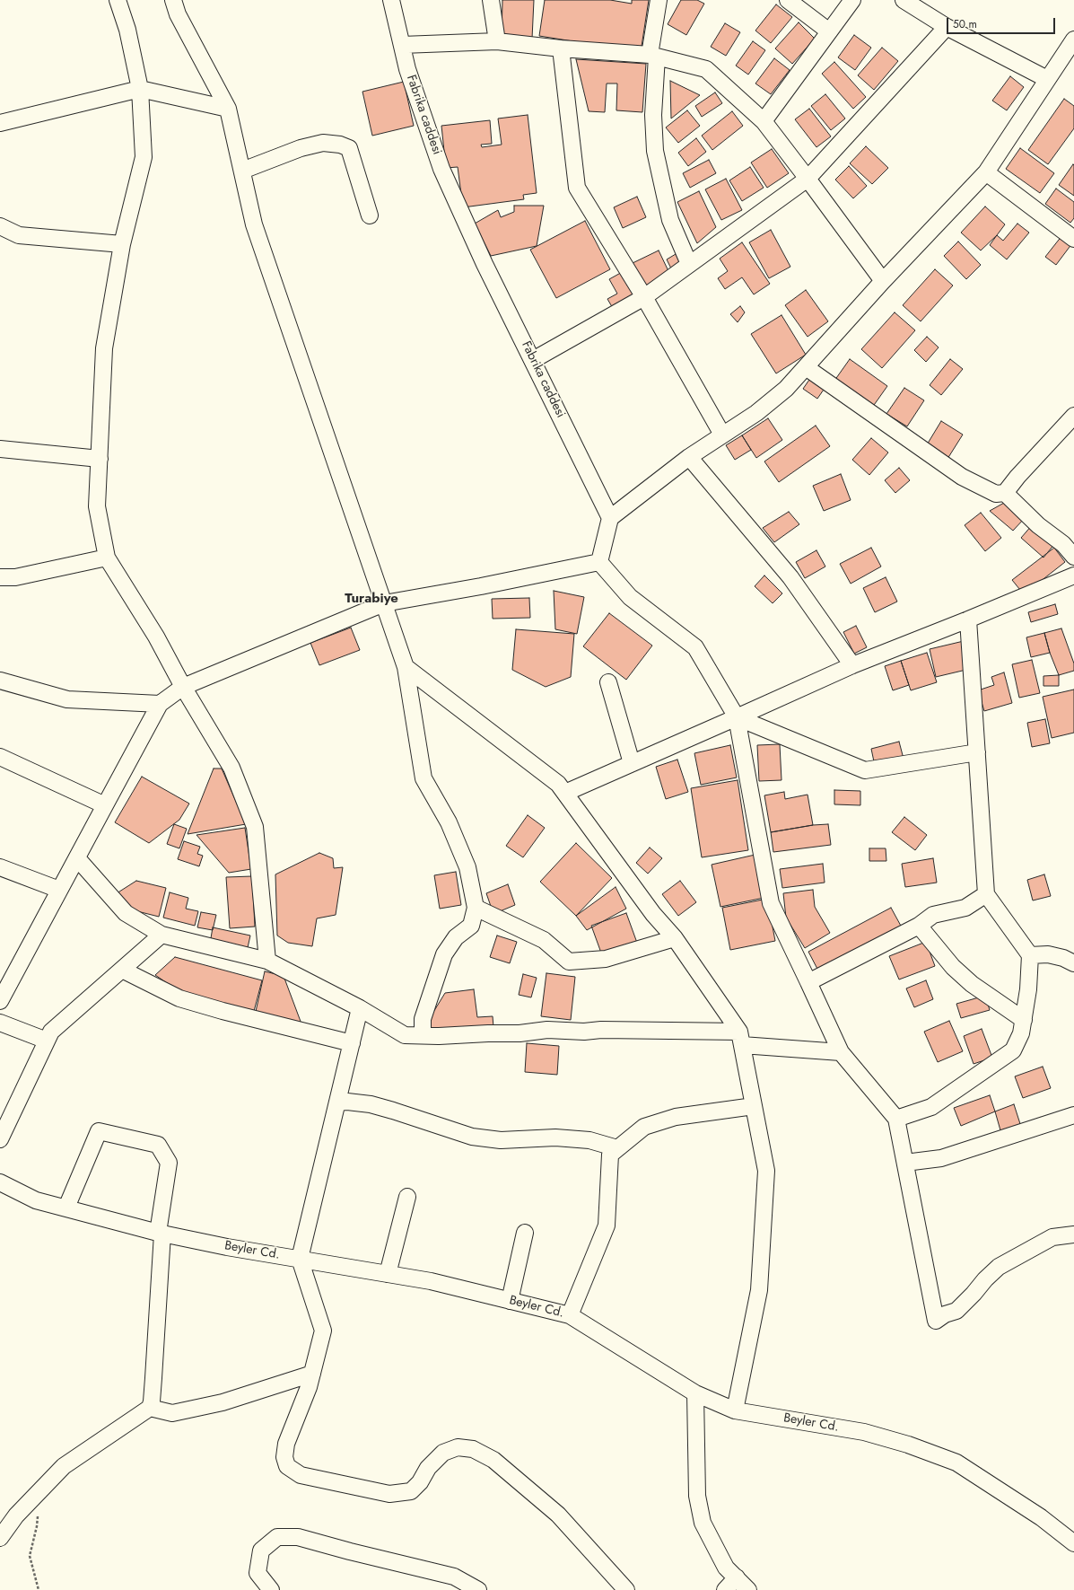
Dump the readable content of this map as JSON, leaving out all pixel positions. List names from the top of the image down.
{
  "streets": {
    "street": ["Fabrika caddesi", "Beyler Cd."]
  },
  "districts": ["Turabiye"],
  "scale_bar": "50 m"
}
